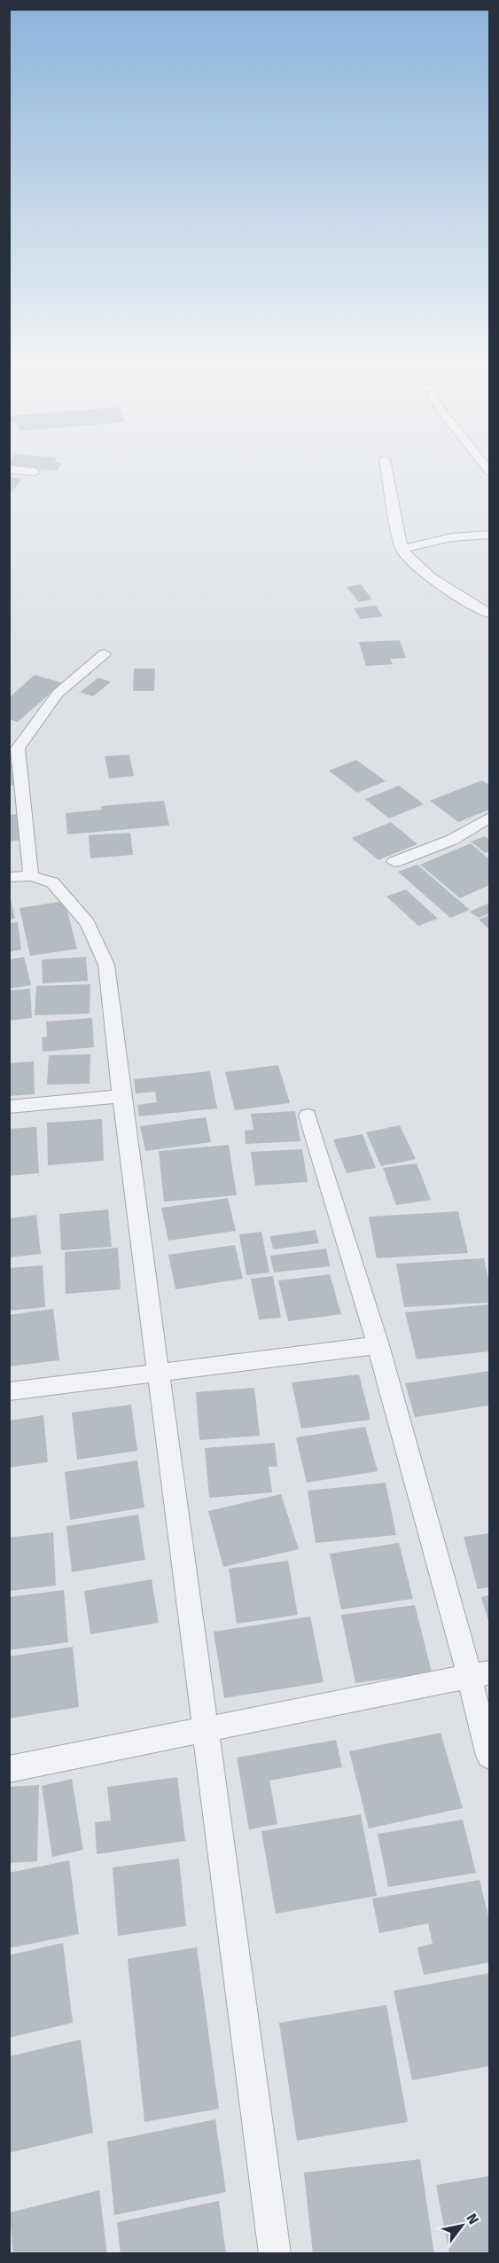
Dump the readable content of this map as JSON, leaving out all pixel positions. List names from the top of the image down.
{
  "north": "top right"
}
